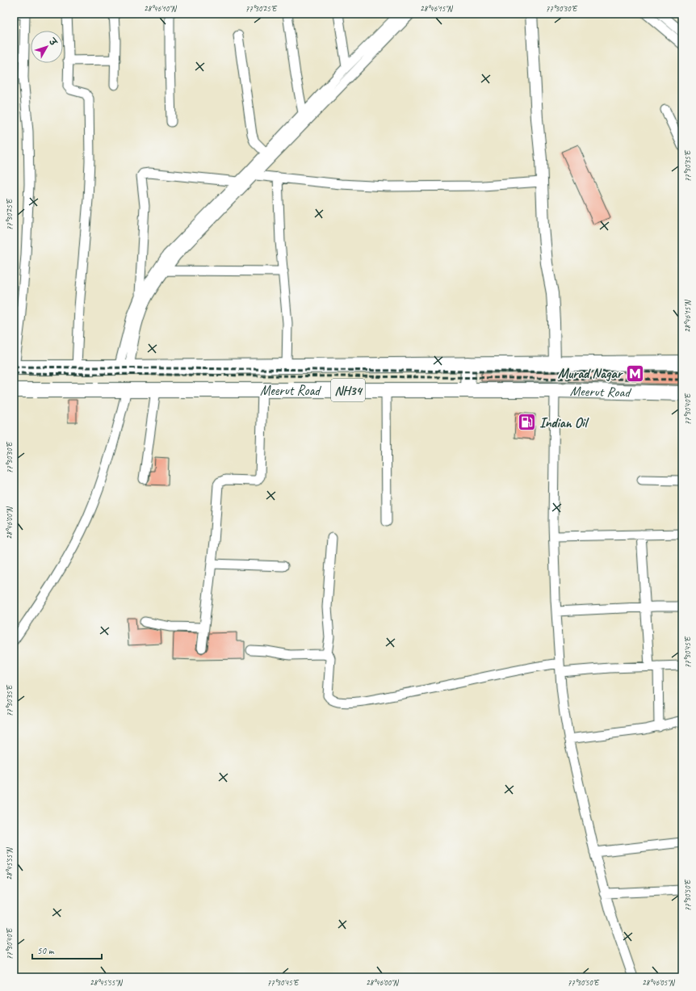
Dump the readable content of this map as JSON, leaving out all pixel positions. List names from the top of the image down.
{
  "streets": {
    "highway": ["Meerut Road", "NH34"]
  },
  "places": {
    "metro station": ["Murad Nagar"],
    "fuel station": ["Indian Oil"]
  },
  "scale_bar": "50 m",
  "north": "top right",
  "coordinates": [
    "28°46'10\"N",
    "77°30'25\"E",
    "28°46'15\"N",
    "77°30'30\"E",
    "77°30'35\"E",
    "77°30'40\"E",
    "28°46'00\"N",
    "77°30'45\"E",
    "28°45'55\"N",
    "77°30'50\"E",
    "28°46'05\"N"
  ]
}
